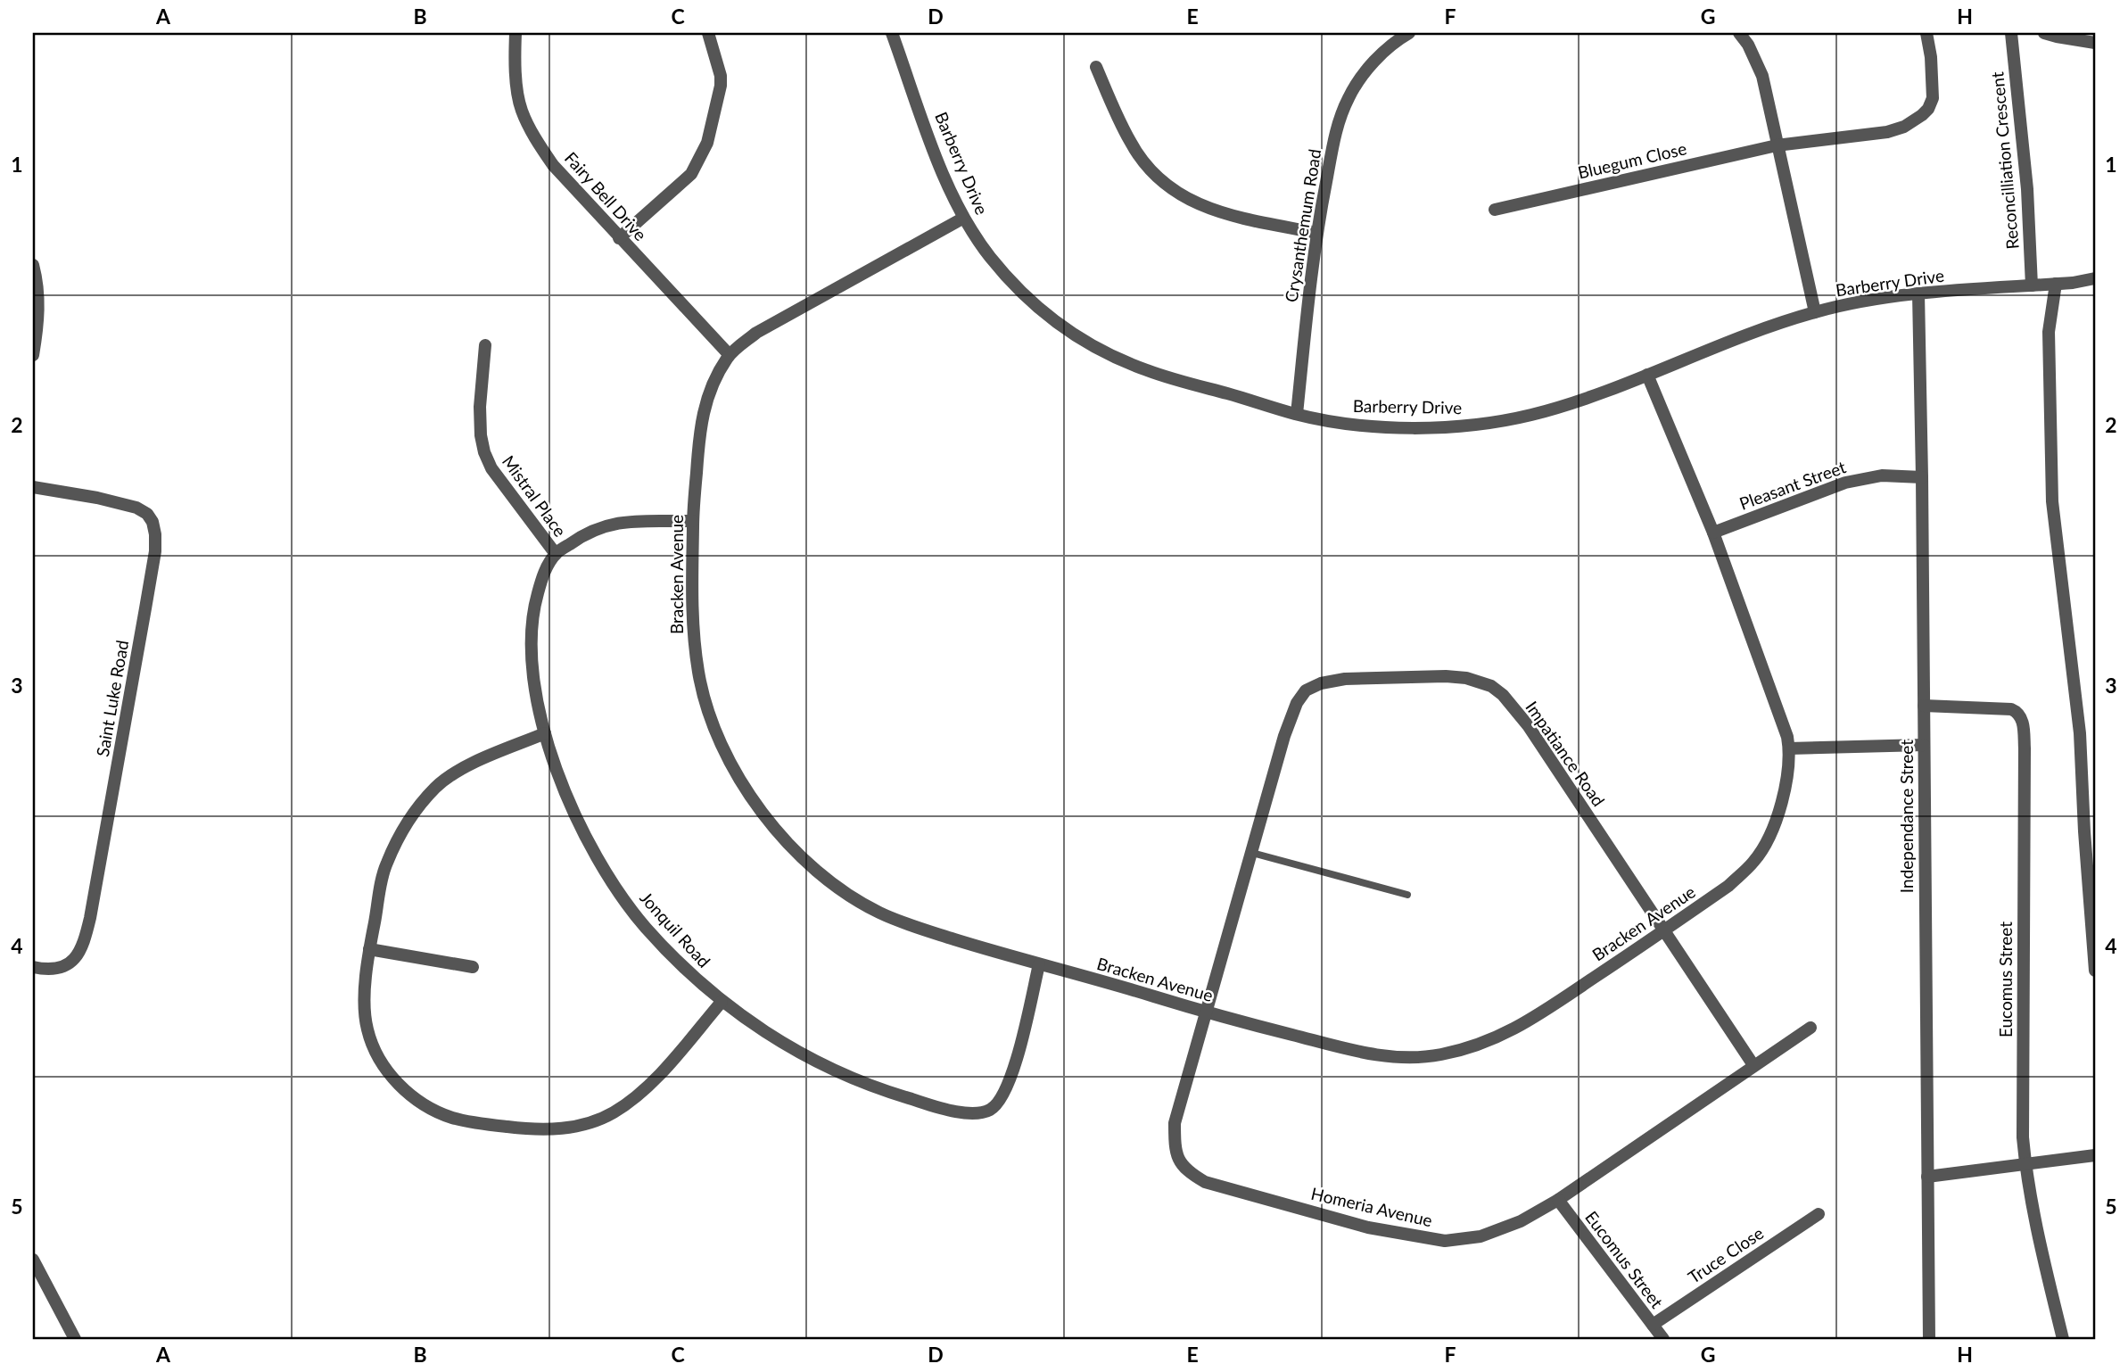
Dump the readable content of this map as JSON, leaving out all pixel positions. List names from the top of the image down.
{
  "streets": {
    "street": [
      "Bluegum Close",
      "Reconcilliation Crescent",
      "Barberry Drive",
      "Fairy Bell Drive",
      "Crysanthemum Road",
      "Pleasant Street",
      "Mistral Place",
      "Bracken Avenue",
      "Saint Luke Road",
      "Impatiance Road",
      "Independance Street",
      "Jonquil Road",
      "Eucomus Street",
      "Homeria Avenue",
      "Truce Close"
    ]
  },
  "crossings": [
    ["Reconcilliation Crescent", "Barberry Drive"],
    ["Barberry Drive", "Crysanthemum Road"],
    ["Barberry Drive", "Bracken Avenue"],
    ["Barberry Drive", "Independance Street"],
    ["Fairy Bell Drive", "Bracken Avenue"],
    ["Pleasant Street", "Bracken Avenue"],
    ["Pleasant Street", "Independance Street"],
    ["Mistral Place", "Jonquil Road"],
    ["Bracken Avenue", "Impatiance Road"],
    ["Bracken Avenue", "Jonquil Road"],
    ["Bracken Avenue", "Homeria Avenue"],
    ["Impatiance Road", "Homeria Avenue"],
    ["Independance Street", "Eucomus Street"],
    ["Eucomus Street", "Homeria Avenue"],
    ["Eucomus Street", "Truce Close"]
  ],
  "grid": {
    "columns": [
      "A",
      "B",
      "C",
      "D",
      "E",
      "F",
      "G",
      "H"
    ],
    "rows": [
      "1",
      "2",
      "3",
      "4",
      "5"
    ]
  }
}
